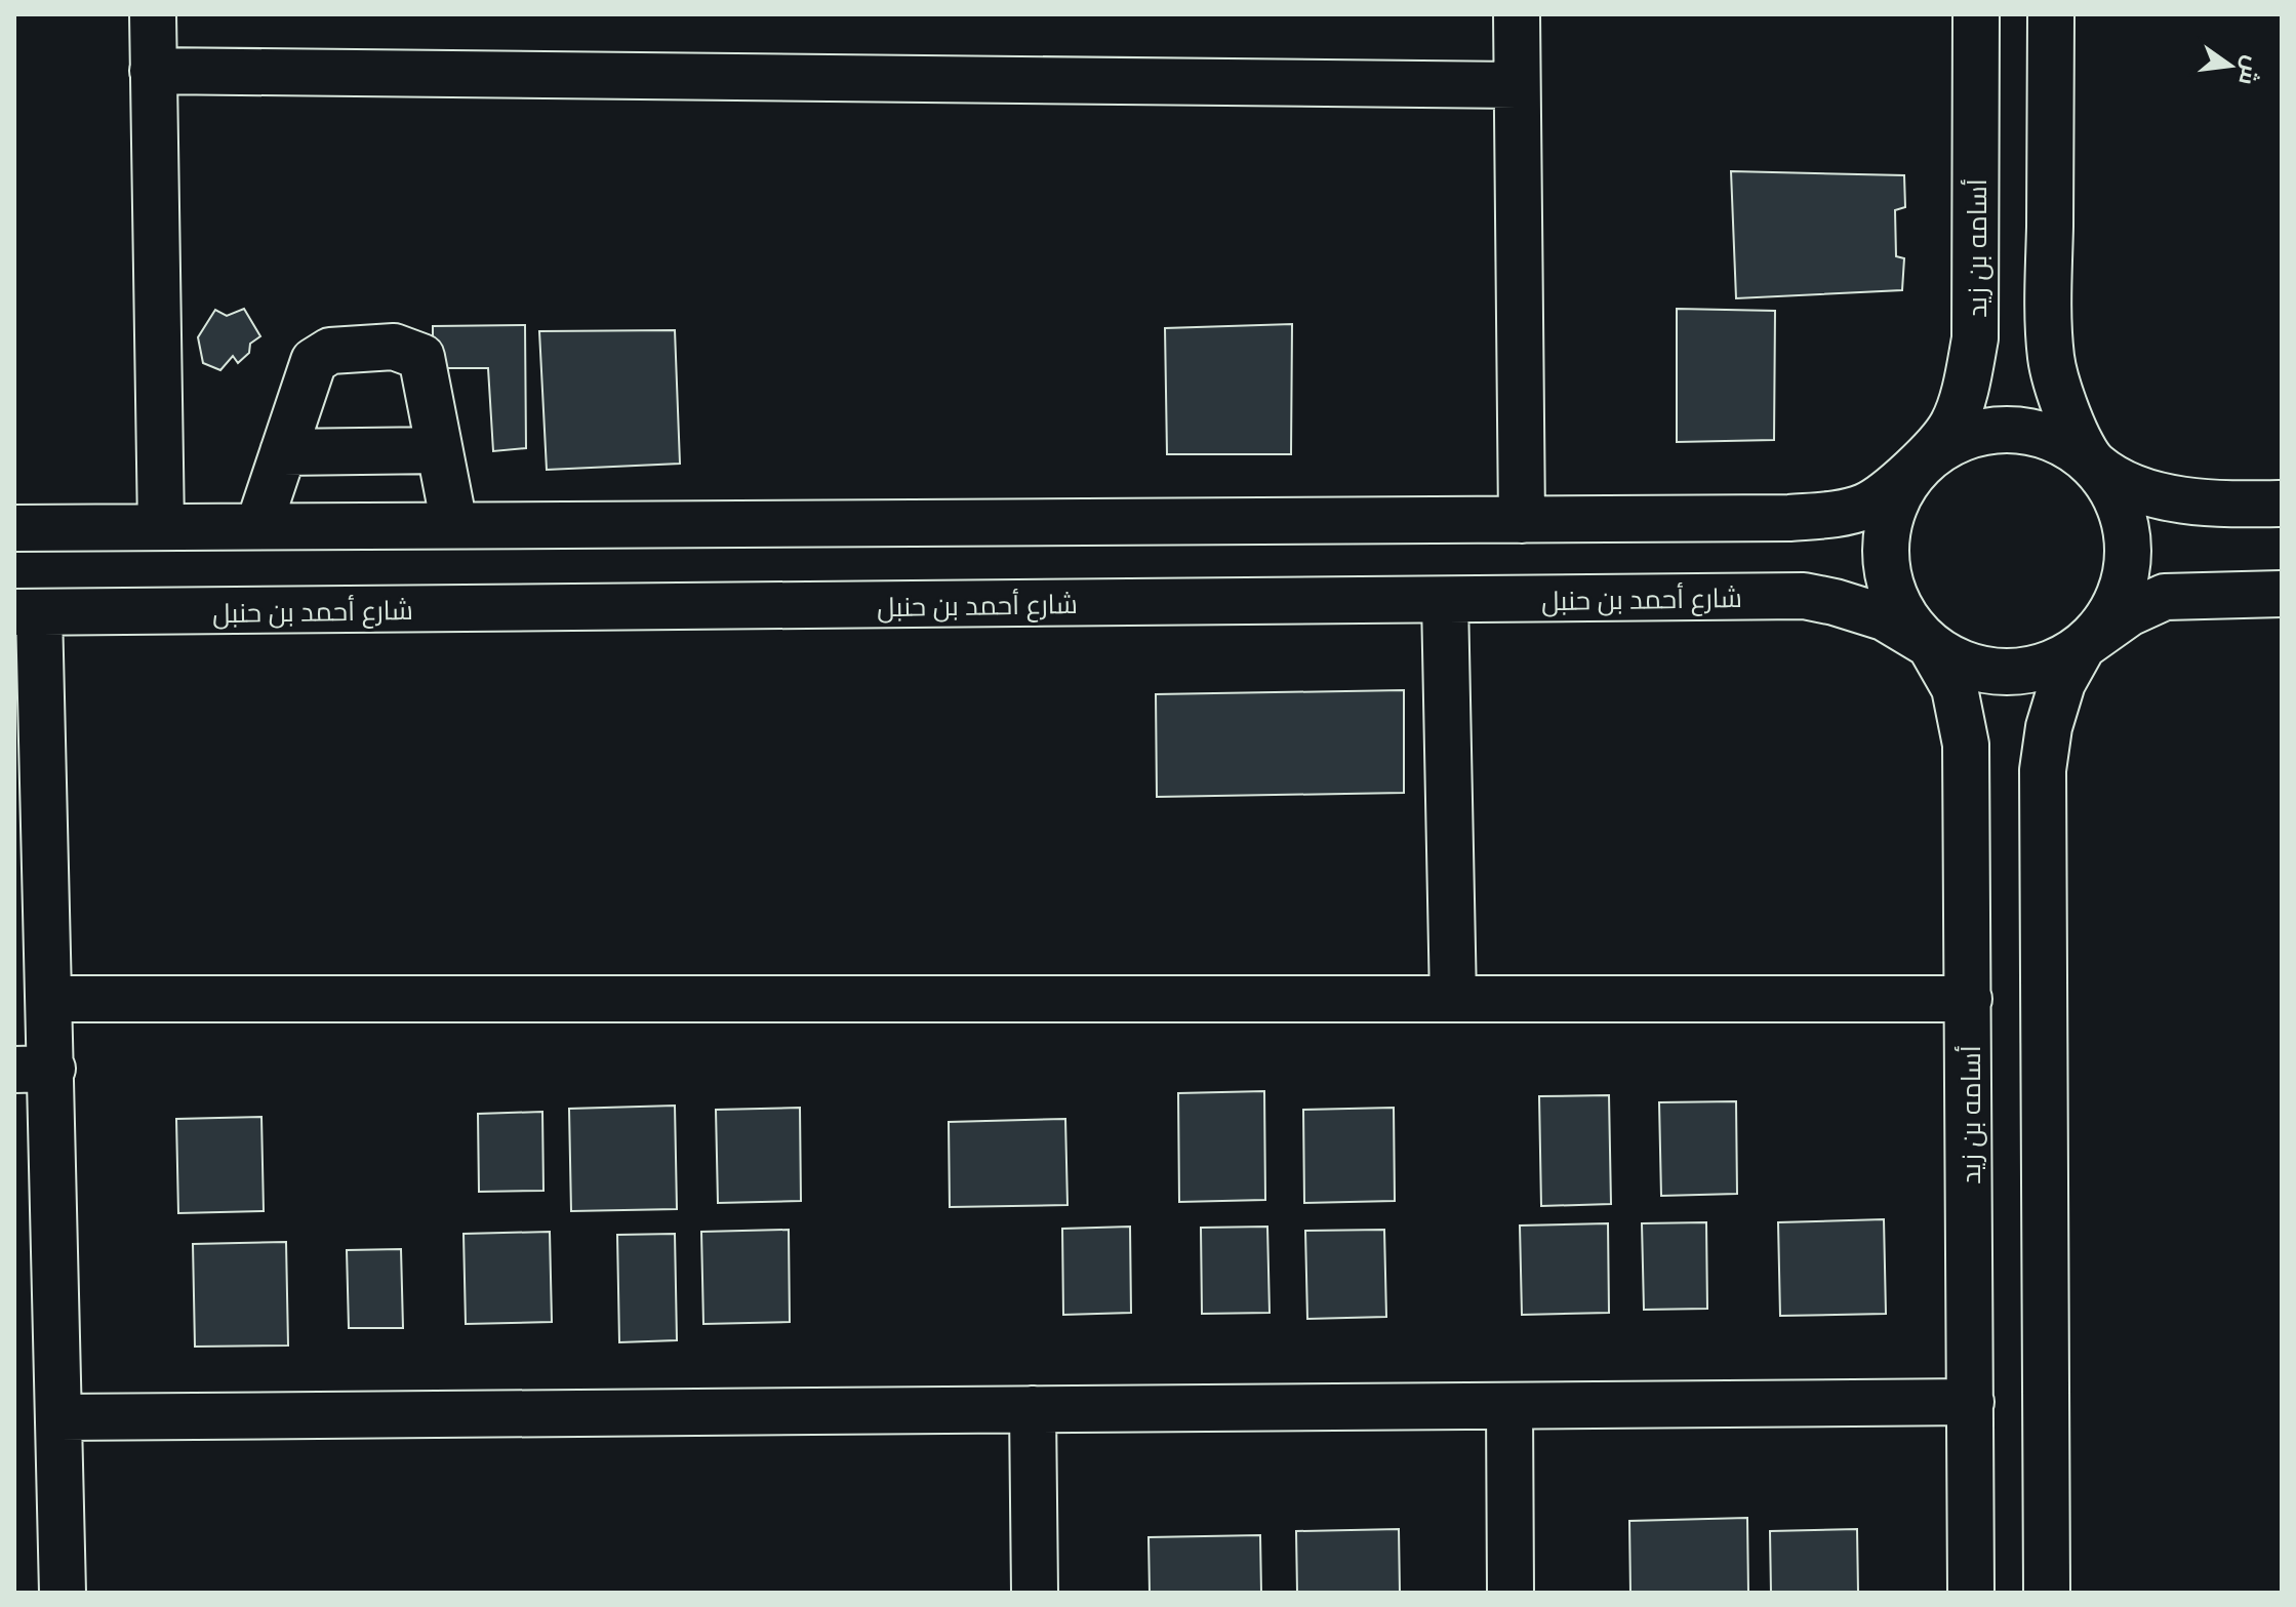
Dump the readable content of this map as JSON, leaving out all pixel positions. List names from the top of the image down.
{
  "streets": {
    "street": ["أسامه بن زيد", "شارع أحمد بن حنبل"]
  },
  "crossings": [
    ["أسامه بن زيد", "شارع أحمد بن حنبل"]
  ],
  "north": "right"
}
